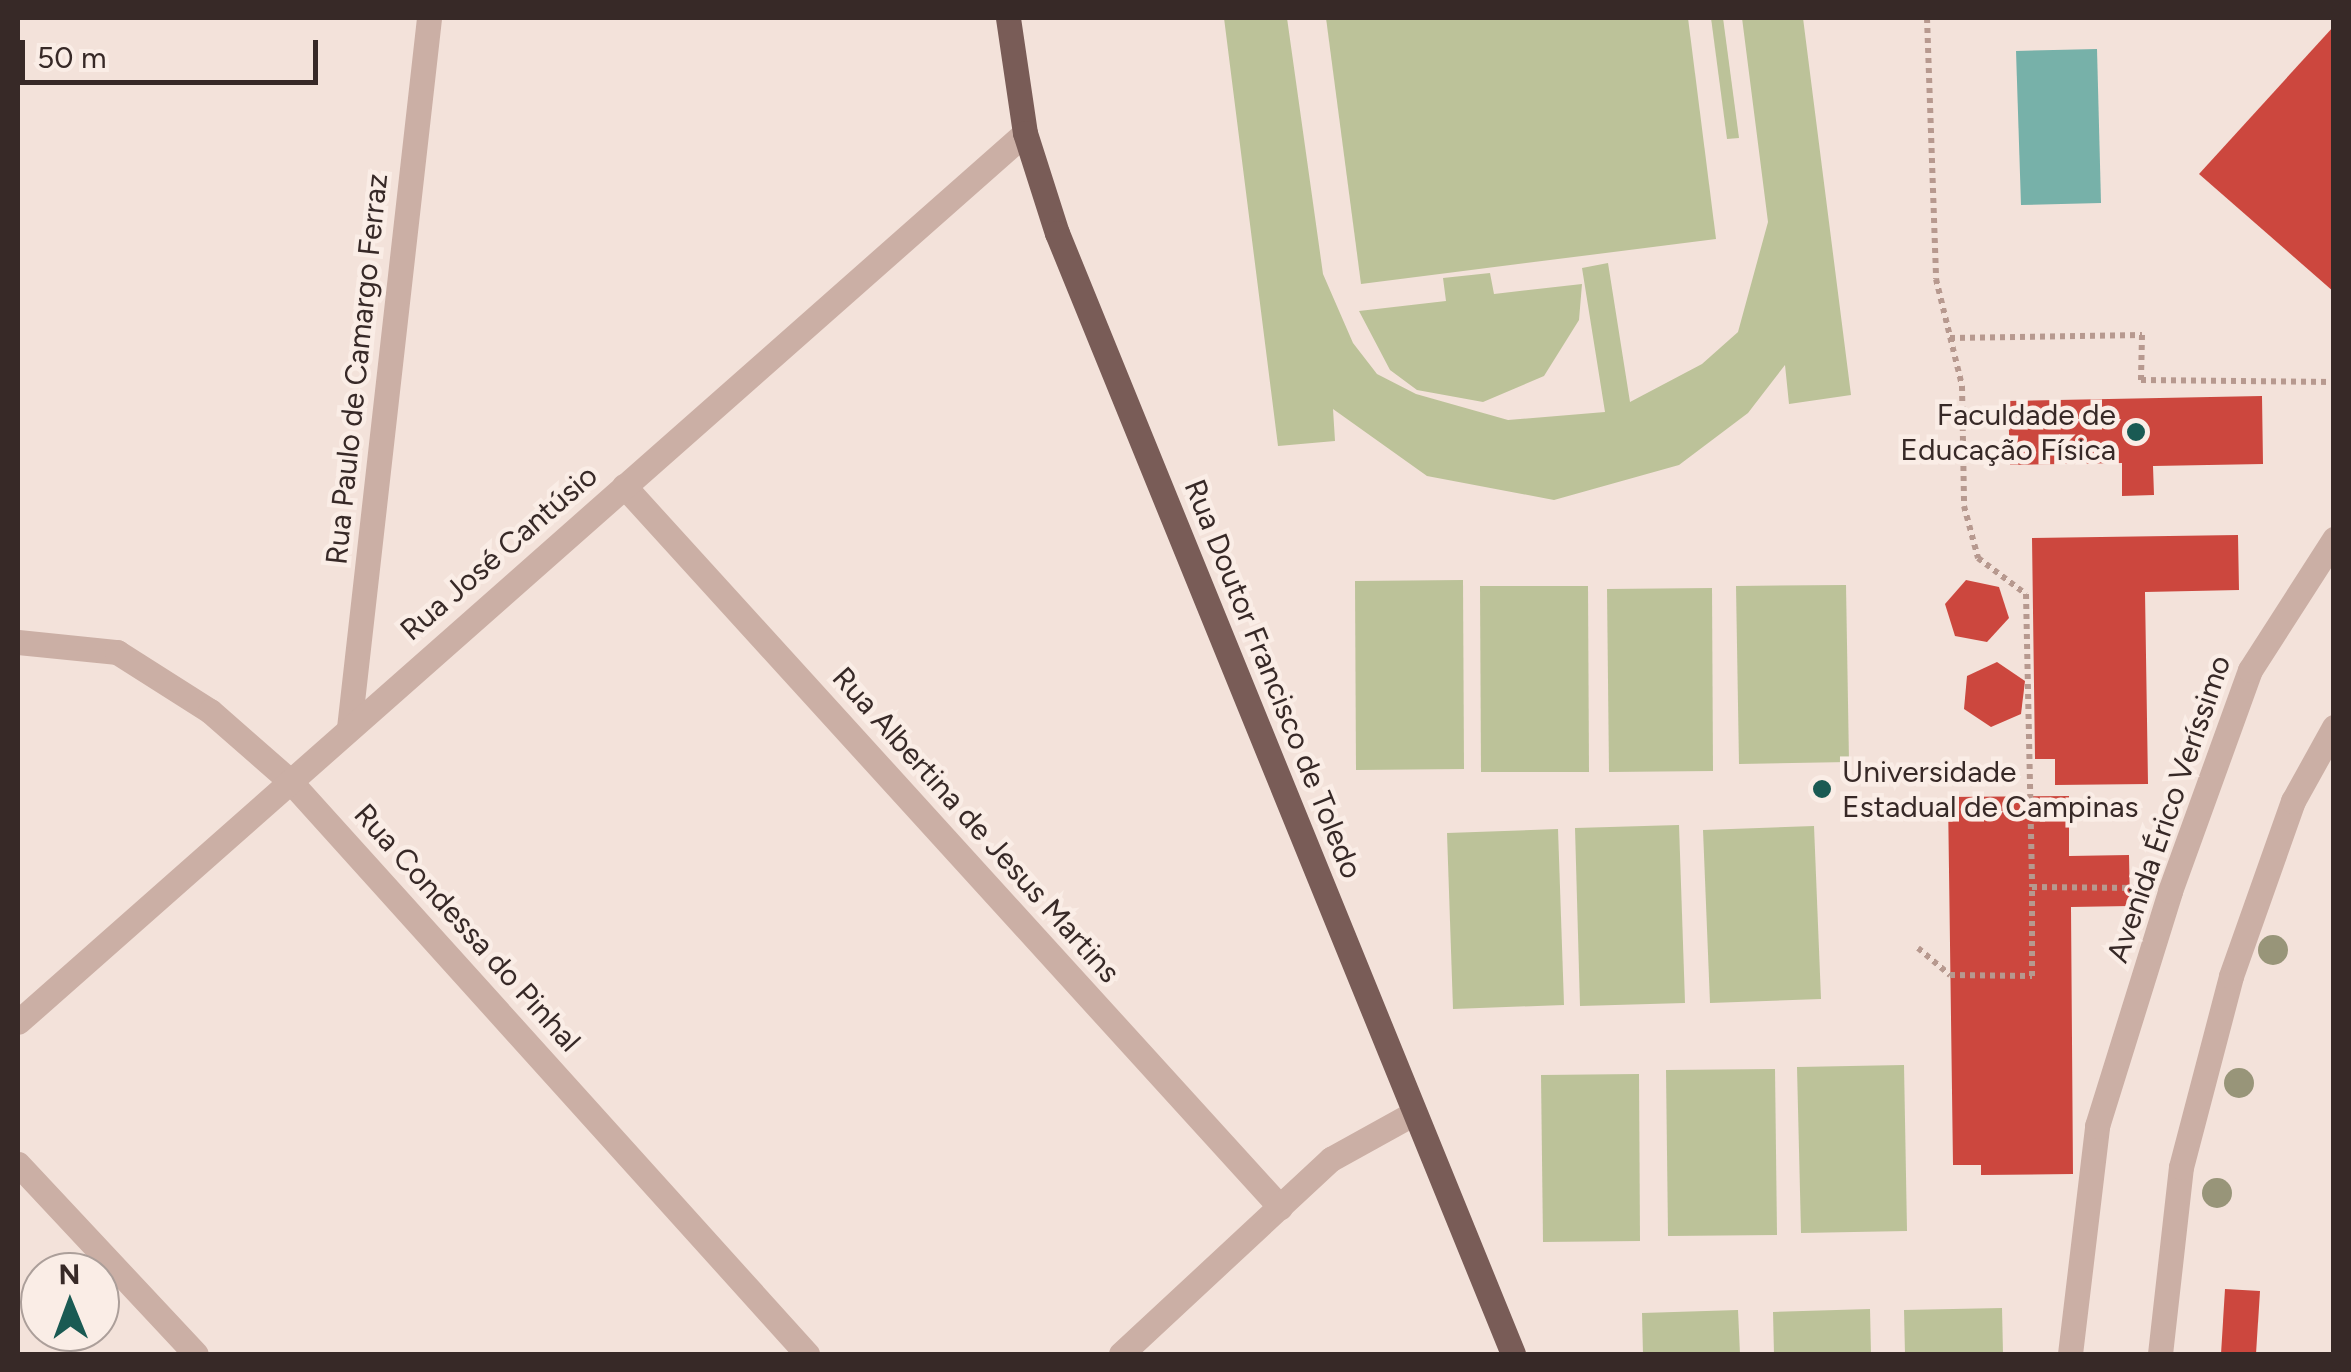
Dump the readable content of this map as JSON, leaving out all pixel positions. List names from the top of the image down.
{
  "streets": {
    "main road": ["Rua Doutor Francisco de Toledo"],
    "street": [
      "Rua Paulo de Camargo Ferraz",
      "Rua José Cantúsio",
      "Avenida Érico Veríssimo",
      "Rua Albertina de Jesus Martins",
      "Rua Condessa do Pinhal"
    ]
  },
  "crossings": [
    ["Rua Paulo de Camargo Ferraz", "Rua José Cantúsio"],
    ["Rua José Cantúsio", "Rua Doutor Francisco de Toledo"],
    ["Rua José Cantúsio", "Rua Albertina de Jesus Martins"],
    ["Rua José Cantúsio", "Rua Condessa do Pinhal"]
  ],
  "places": ["Faculdade de Educação Física", "Universidade Estadual de Campinas"],
  "scale_bar": "50 m",
  "north": "top"
}
